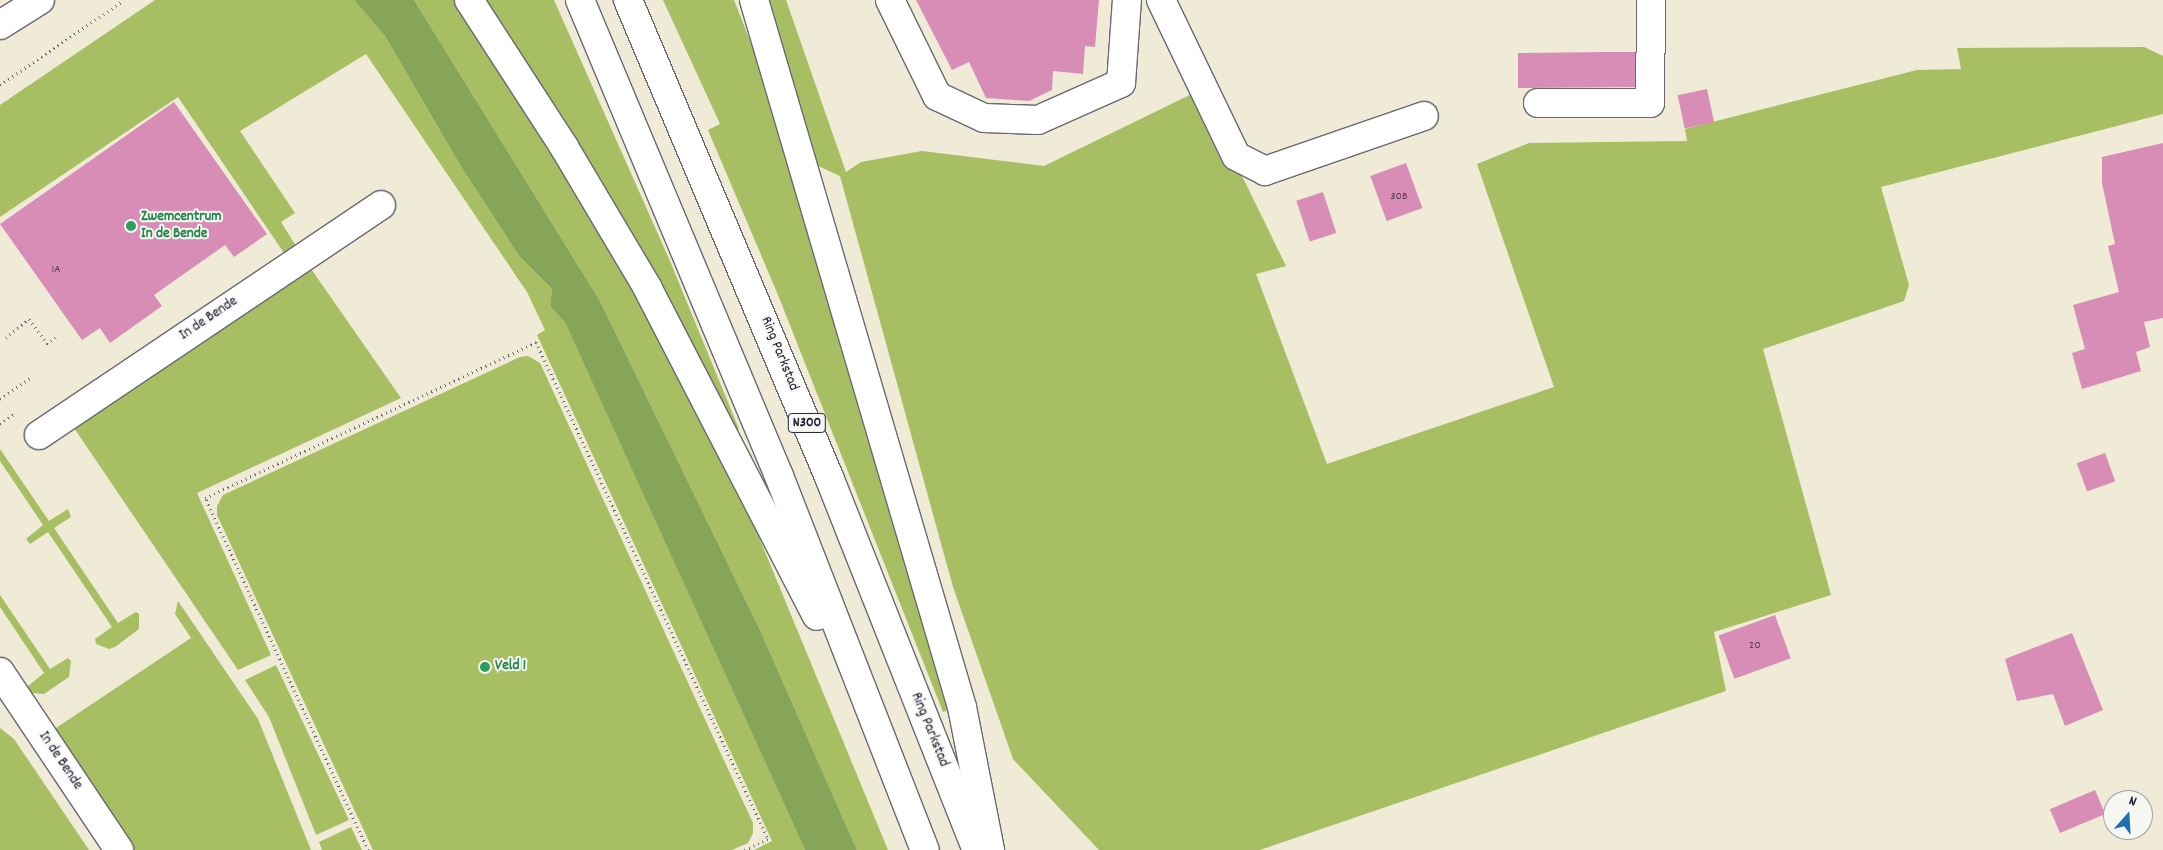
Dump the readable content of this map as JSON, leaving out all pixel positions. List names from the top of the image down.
{
  "streets": {
    "main road": ["In de Bende", "Ring Parkstad", "N300"]
  },
  "places": ["Zwemcentrum In de Bende", "Veld 1"],
  "house_numbers": ["30B", "1A", "20"],
  "north": "top"
}
